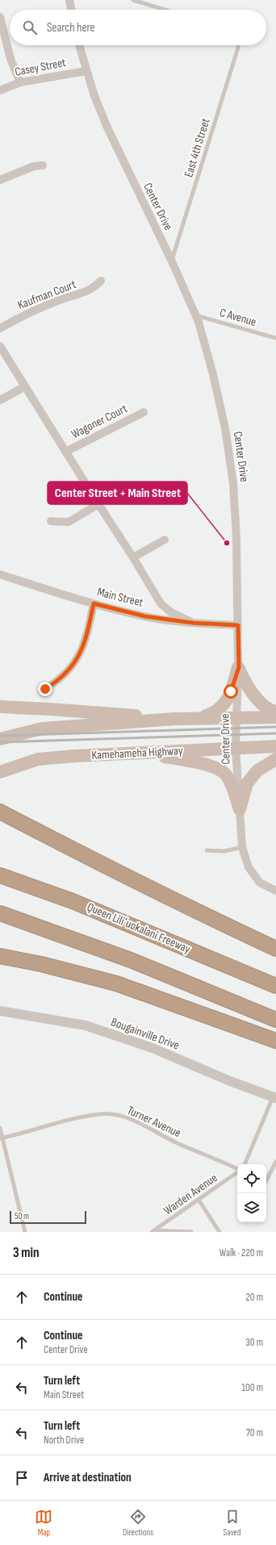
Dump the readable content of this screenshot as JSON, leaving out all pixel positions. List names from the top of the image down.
{
  "streets": {
    "highway": ["Queen Liliʻuokalani Freeway"],
    "main road": ["Kamehameha Highway"],
    "street": [
      "Casey Street",
      "Center Drive",
      "Kaufman Court",
      "Wagoner Court",
      "Main Street",
      "Bougainville Drive"
    ],
    "lane": [
      "East 4th Street",
      "C Avenue",
      "Turner Avenue",
      "Warden Avenue"
    ]
  },
  "crossings": [
    ["Casey Street", "Center Drive"],
    ["East 4th Street", "Center Drive"],
    ["Center Drive", "C Avenue"],
    ["Center Drive", "Main Street"],
    ["Center Drive", "Kamehameha Highway"]
  ],
  "places": ["Center Street + Main Street"],
  "scale_bar": "50 m",
  "page": {
    "search": "Search here",
    "scale": "50 m",
    "heading": ["3 min", "Walk · 220 m"],
    "list": [
      ["Continue", "20 m"],
      ["Continue", "Center Drive", "30 m"],
      ["Turn left", "Main Street", "100 m"],
      ["Turn left", "North Drive", "70 m"],
      "Arrive at destination"
    ],
    "nav": ["Map", "Directions", "Saved"]
  }
}
